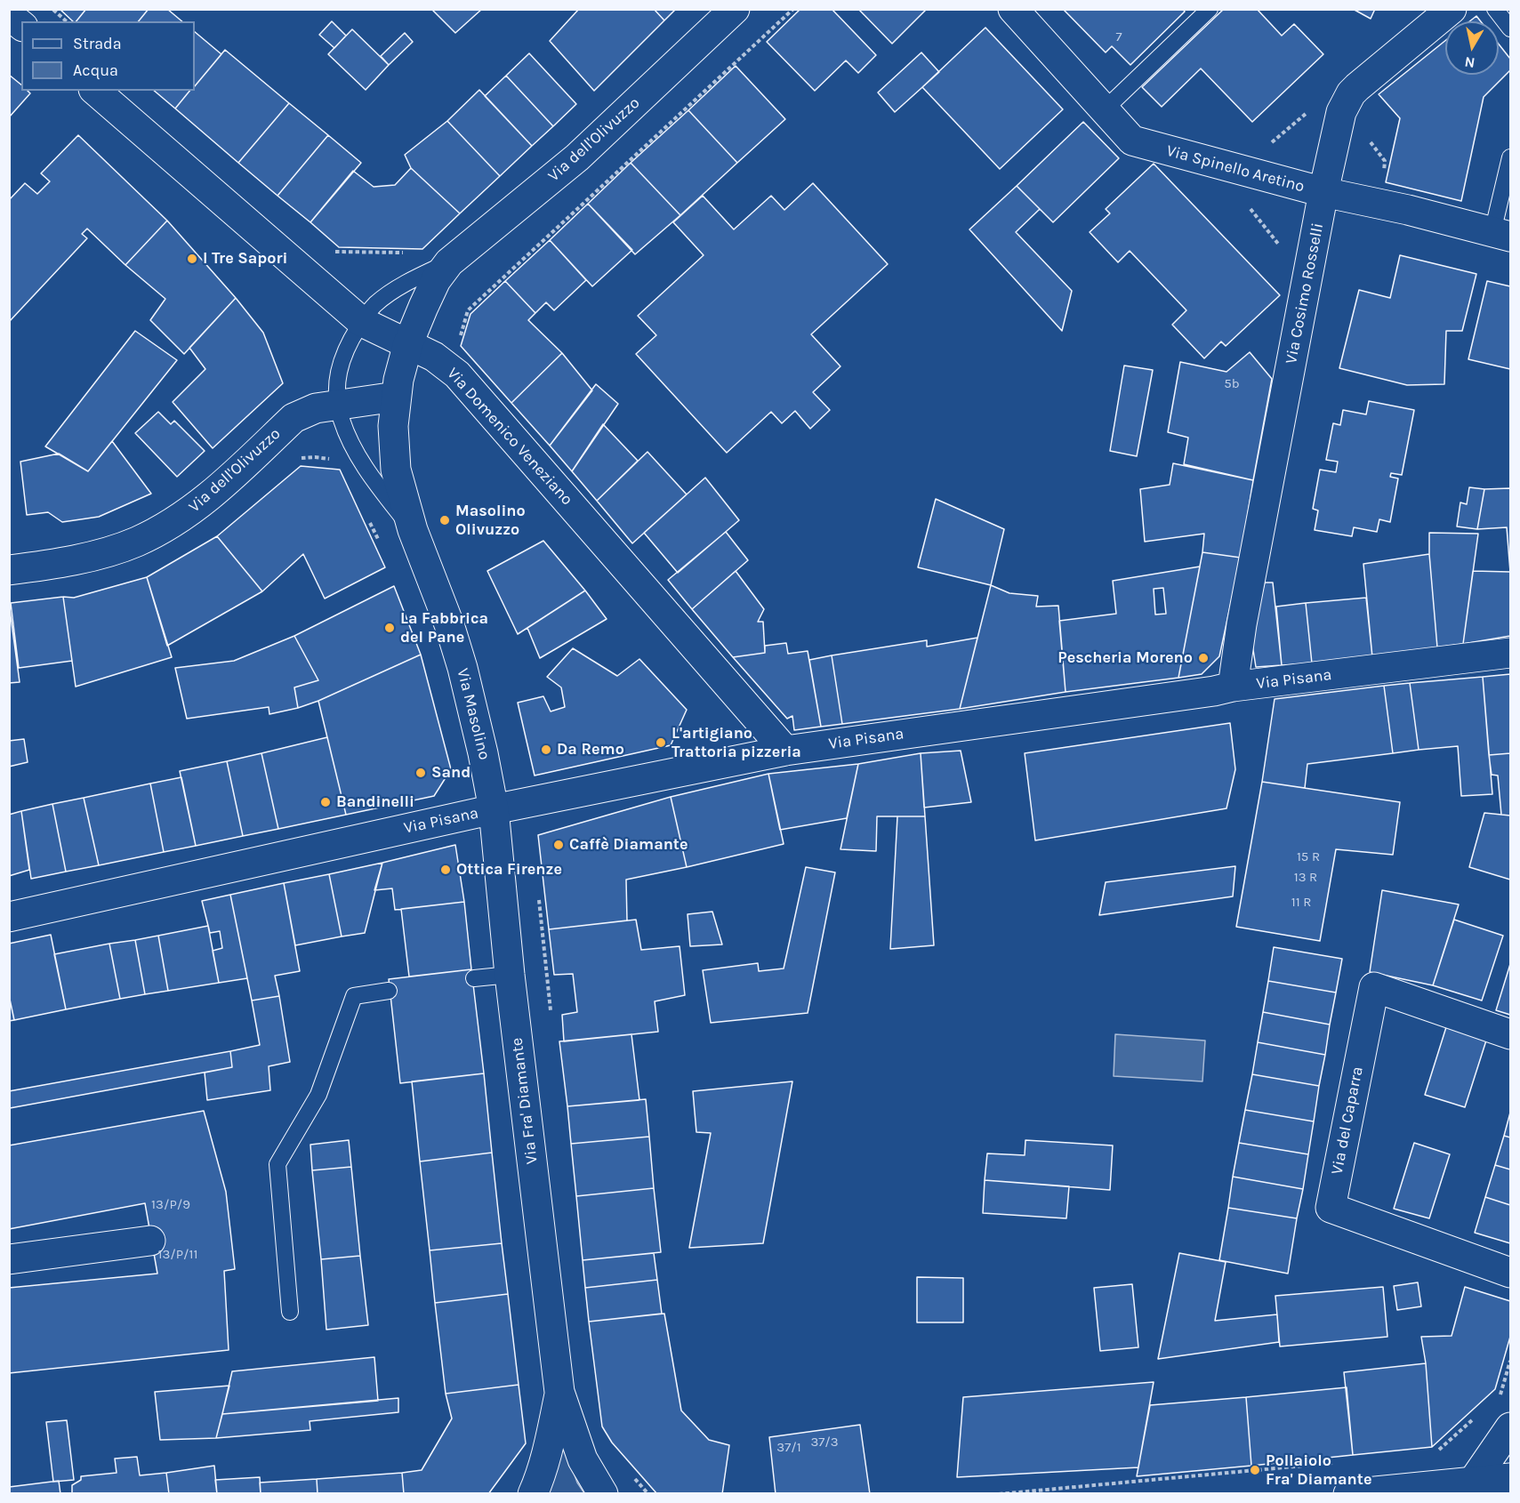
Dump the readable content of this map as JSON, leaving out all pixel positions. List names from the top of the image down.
{
  "streets": {
    "street": [
      "Via dell'Olivuzzo",
      "Via Spinello Aretino",
      "Via Cosimo Rosselli",
      "Via Domenico Veneziano",
      "Via Pisana",
      "Via Masolino",
      "Via Fra' Diamante",
      "Via del Caparra"
    ]
  },
  "crossings": [
    ["Via dell'Olivuzzo", "Via Domenico Veneziano"],
    ["Via dell'Olivuzzo", "Via Masolino"],
    ["Via Spinello Aretino", "Via Cosimo Rosselli"],
    ["Via Cosimo Rosselli", "Via Pisana"],
    ["Via Domenico Veneziano", "Via Pisana"],
    ["Via Pisana", "Via Masolino"],
    ["Via Pisana", "Via Fra' Diamante"],
    ["Via Masolino", "Via Fra' Diamante"]
  ],
  "places": [
    "I Tre Sapori",
    "Masolino Olivuzzo",
    "La Fabbrica del Pane",
    "Pescheria Moreno",
    "L'artigiano Trattoria pizzeria",
    "Da Remo",
    "Sand",
    "Bandinelli",
    "Caffè Diamante",
    "Ottica Firenze",
    "Pollaiolo Fra' Diamante"
  ],
  "house_numbers": [
    "7",
    "5b",
    "15 R",
    "13 R",
    "11 R",
    "13/P/9",
    "13/P/11",
    "37/3",
    "37/1"
  ],
  "legend": ["Strada", "Acqua"],
  "north": "bottom"
}
